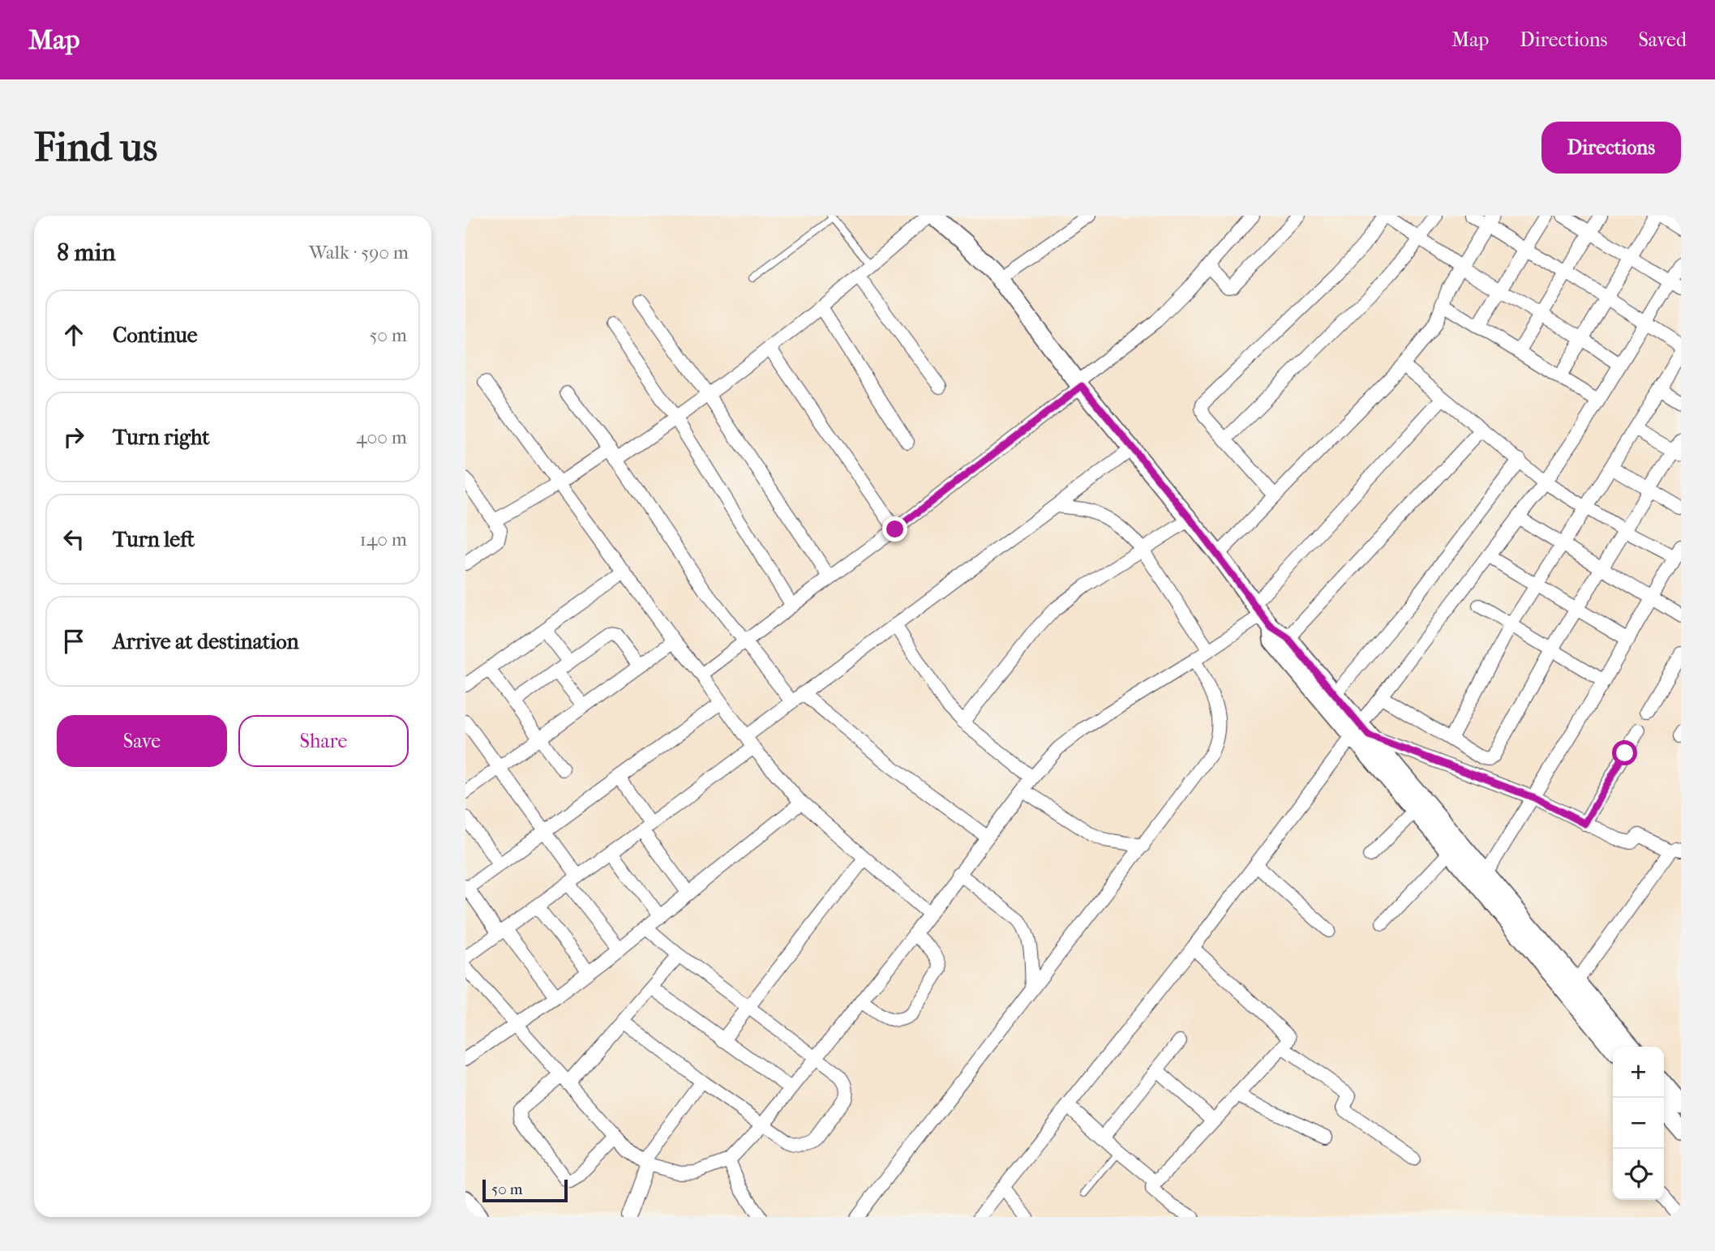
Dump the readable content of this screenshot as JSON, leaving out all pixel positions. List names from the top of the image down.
{
  "scale_bar": "50 m",
  "page": {
    "header": "Map",
    "nav": ["Map", "Directions", "Saved"],
    "buttons": [
      "Directions",
      ["Save", "Share"]
    ],
    "title": "Find us",
    "heading": ["8 min", "Walk · 590 m"],
    "list": [
      ["Continue", "50 m"],
      ["Turn right", "400 m"],
      ["Turn left", "140 m"],
      "Arrive at destination"
    ],
    "map_buttons": ["+", "−"],
    "scale": "50 m"
  }
}
